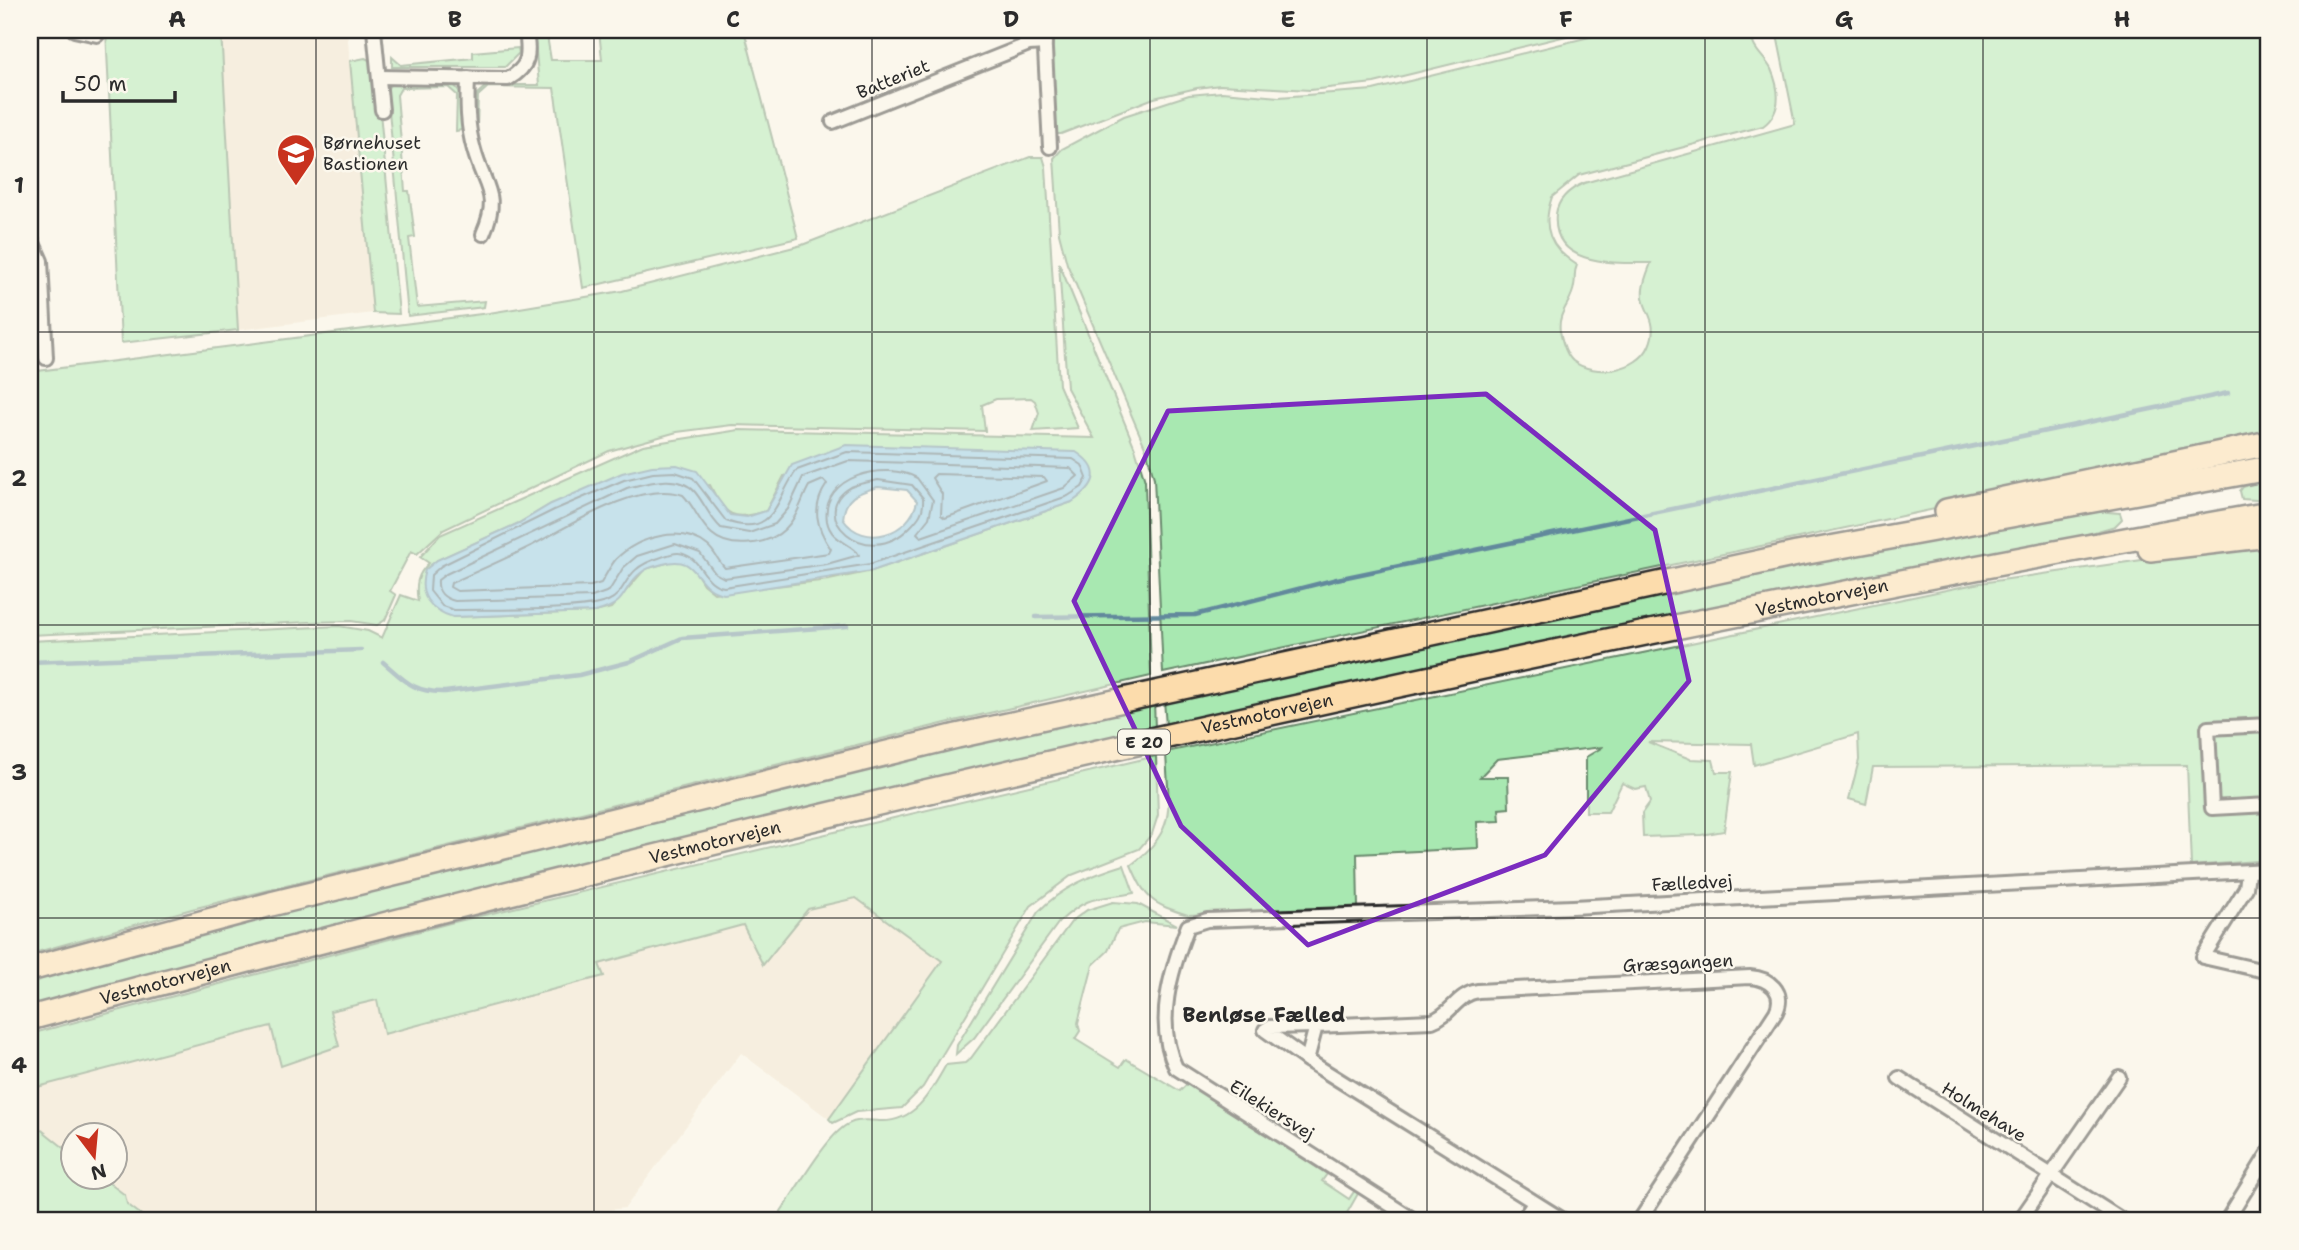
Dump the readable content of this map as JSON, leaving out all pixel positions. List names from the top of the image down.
{
  "streets": {
    "highway": ["Vestmotorvejen", "E 20"],
    "street": [
      "Batteriet",
      "Fælledvej",
      "Græsgangen",
      "Eilekiersvej",
      "Holmehave"
    ]
  },
  "crossings": [
    ["Fælledvej", "Eilekiersvej"]
  ],
  "districts": ["Benløse Fælled"],
  "places": {
    "school or university": ["Børnehuset Bastionen"]
  },
  "scale_bar": "50 m",
  "north": "bottom",
  "grid": {
    "columns": [
      "A",
      "B",
      "C",
      "D",
      "E",
      "F",
      "G",
      "H"
    ],
    "rows": [
      "1",
      "2",
      "3",
      "4"
    ]
  }
}
